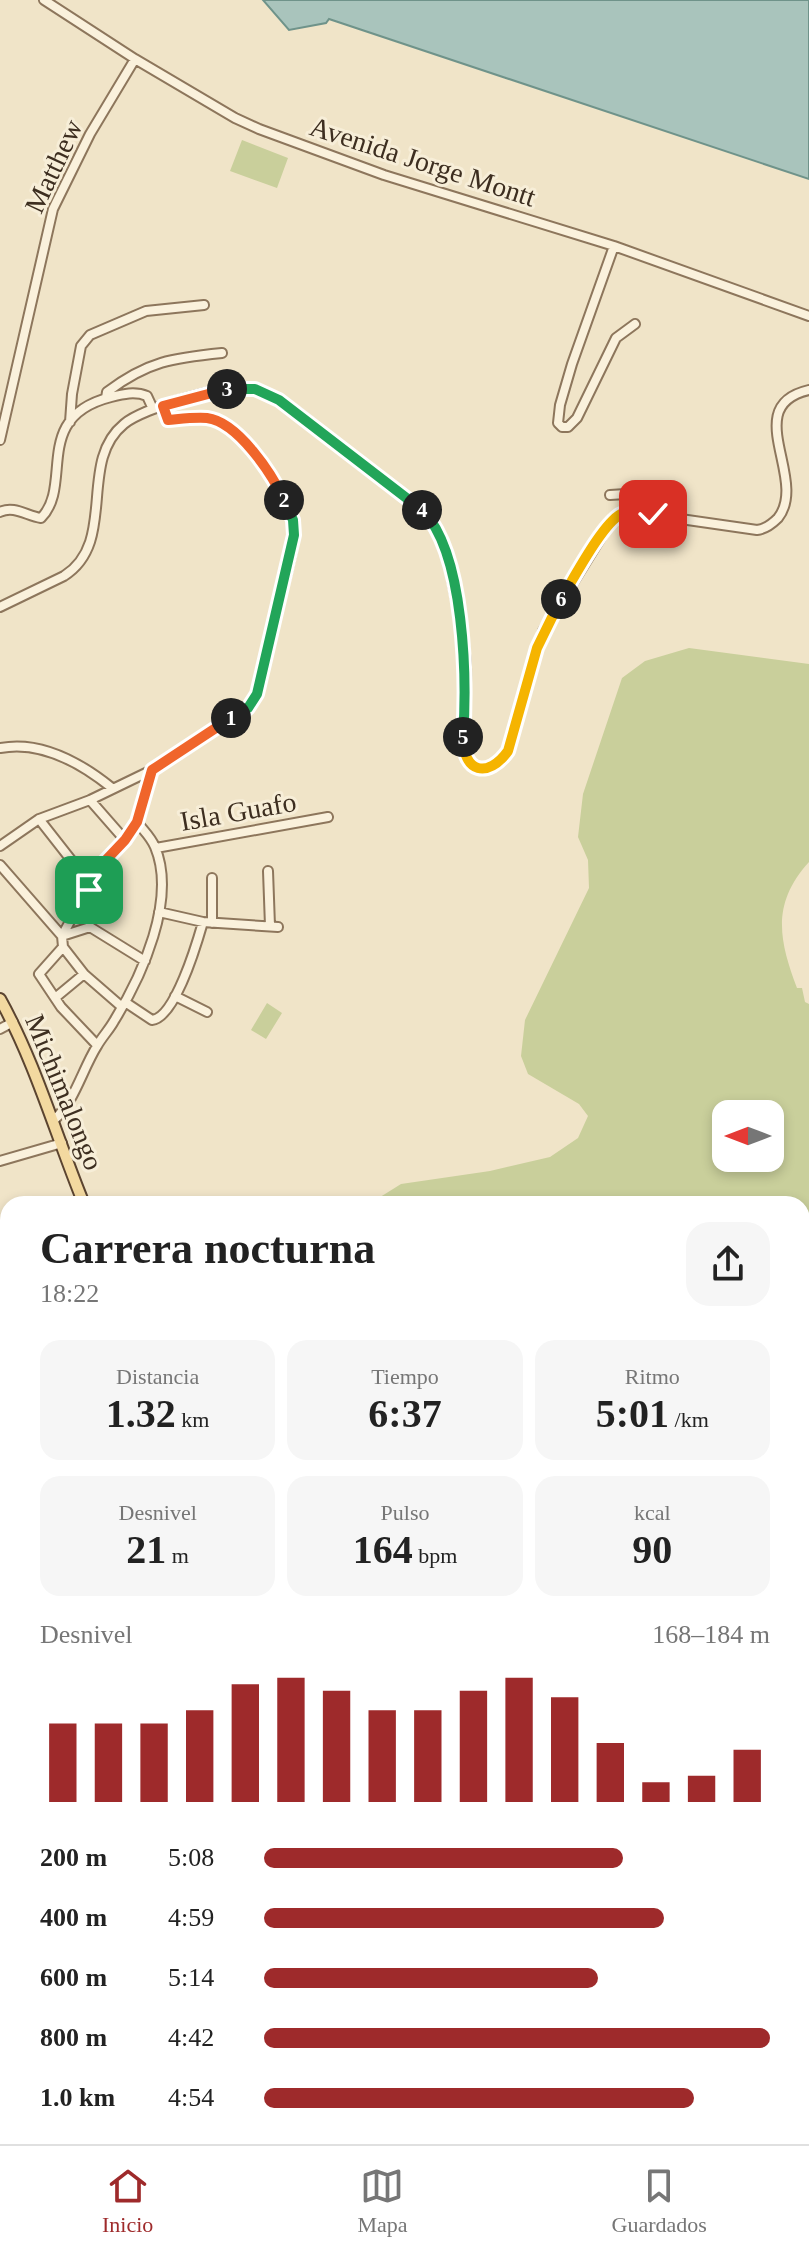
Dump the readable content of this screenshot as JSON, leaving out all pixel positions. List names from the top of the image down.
{
  "streets": {
    "main road": ["Michimalongo"],
    "street": ["Avenida Jorge Montt", "Matthew", "Isla Guafo"]
  },
  "crossings": [
    ["Avenida Jorge Montt", "Matthew"]
  ],
  "north": "left",
  "page": {
    "pins": [
      "3",
      "2",
      "4",
      "6",
      "1",
      "5"
    ],
    "heading": ["Carrera nocturna", "18:22"],
    "stats": [
      ["Distancia", "1.32 km"],
      ["Tiempo", "6:37"],
      ["Ritmo", "5:01 /km"],
      ["Desnivel", "21 m"],
      ["Pulso", "164 bpm"],
      ["kcal", "90"]
    ],
    "chart": ["Desnivel", "168–184 m"],
    "list": [
      {
        "name": "200 m",
        "note": "5:08"
      },
      {
        "name": "400 m",
        "note": "4:59"
      },
      {
        "name": "600 m",
        "note": "5:14"
      },
      {
        "name": "800 m",
        "note": "4:42"
      },
      {
        "name": "1.0 km",
        "note": "4:54"
      }
    ],
    "tabs": ["Inicio", "Mapa", "Guardados"]
  }
}
